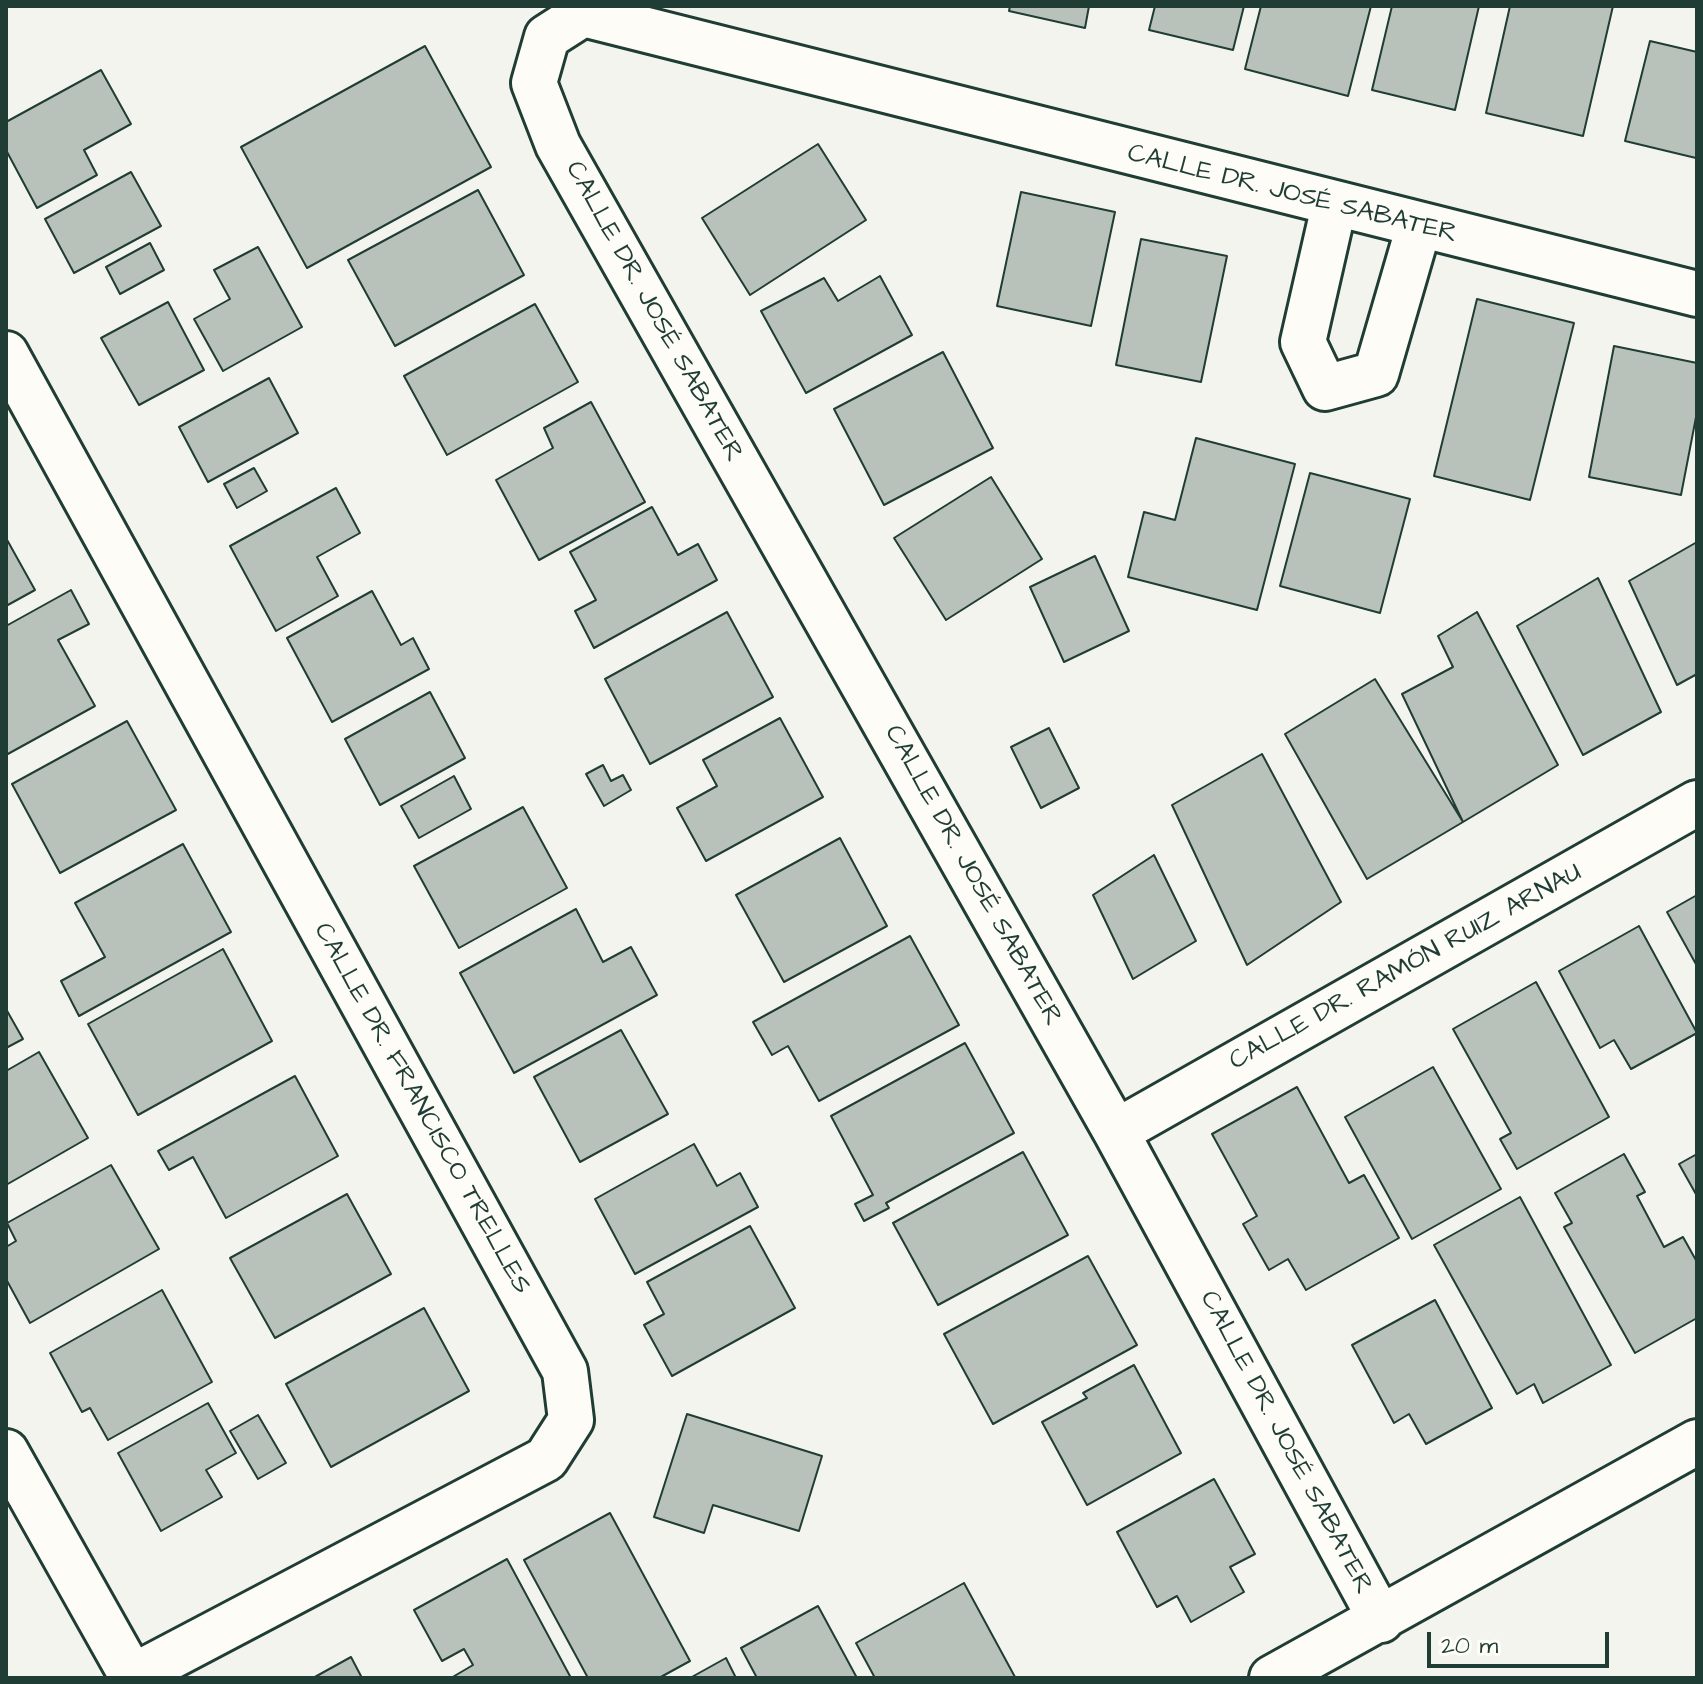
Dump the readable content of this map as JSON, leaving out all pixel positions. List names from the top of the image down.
{
  "streets": {
    "street": ["CALLE DR. JOSÉ SABATER", "CALLE DR. RAMÓN RUIZ ARNAU", "CALLE DR. FRANCISCO TRELLES"]
  },
  "crossings": [
    ["CALLE DR. JOSÉ SABATER", "CALLE DR. RAMÓN RUIZ ARNAU"]
  ],
  "scale_bar": "20 m"
}
